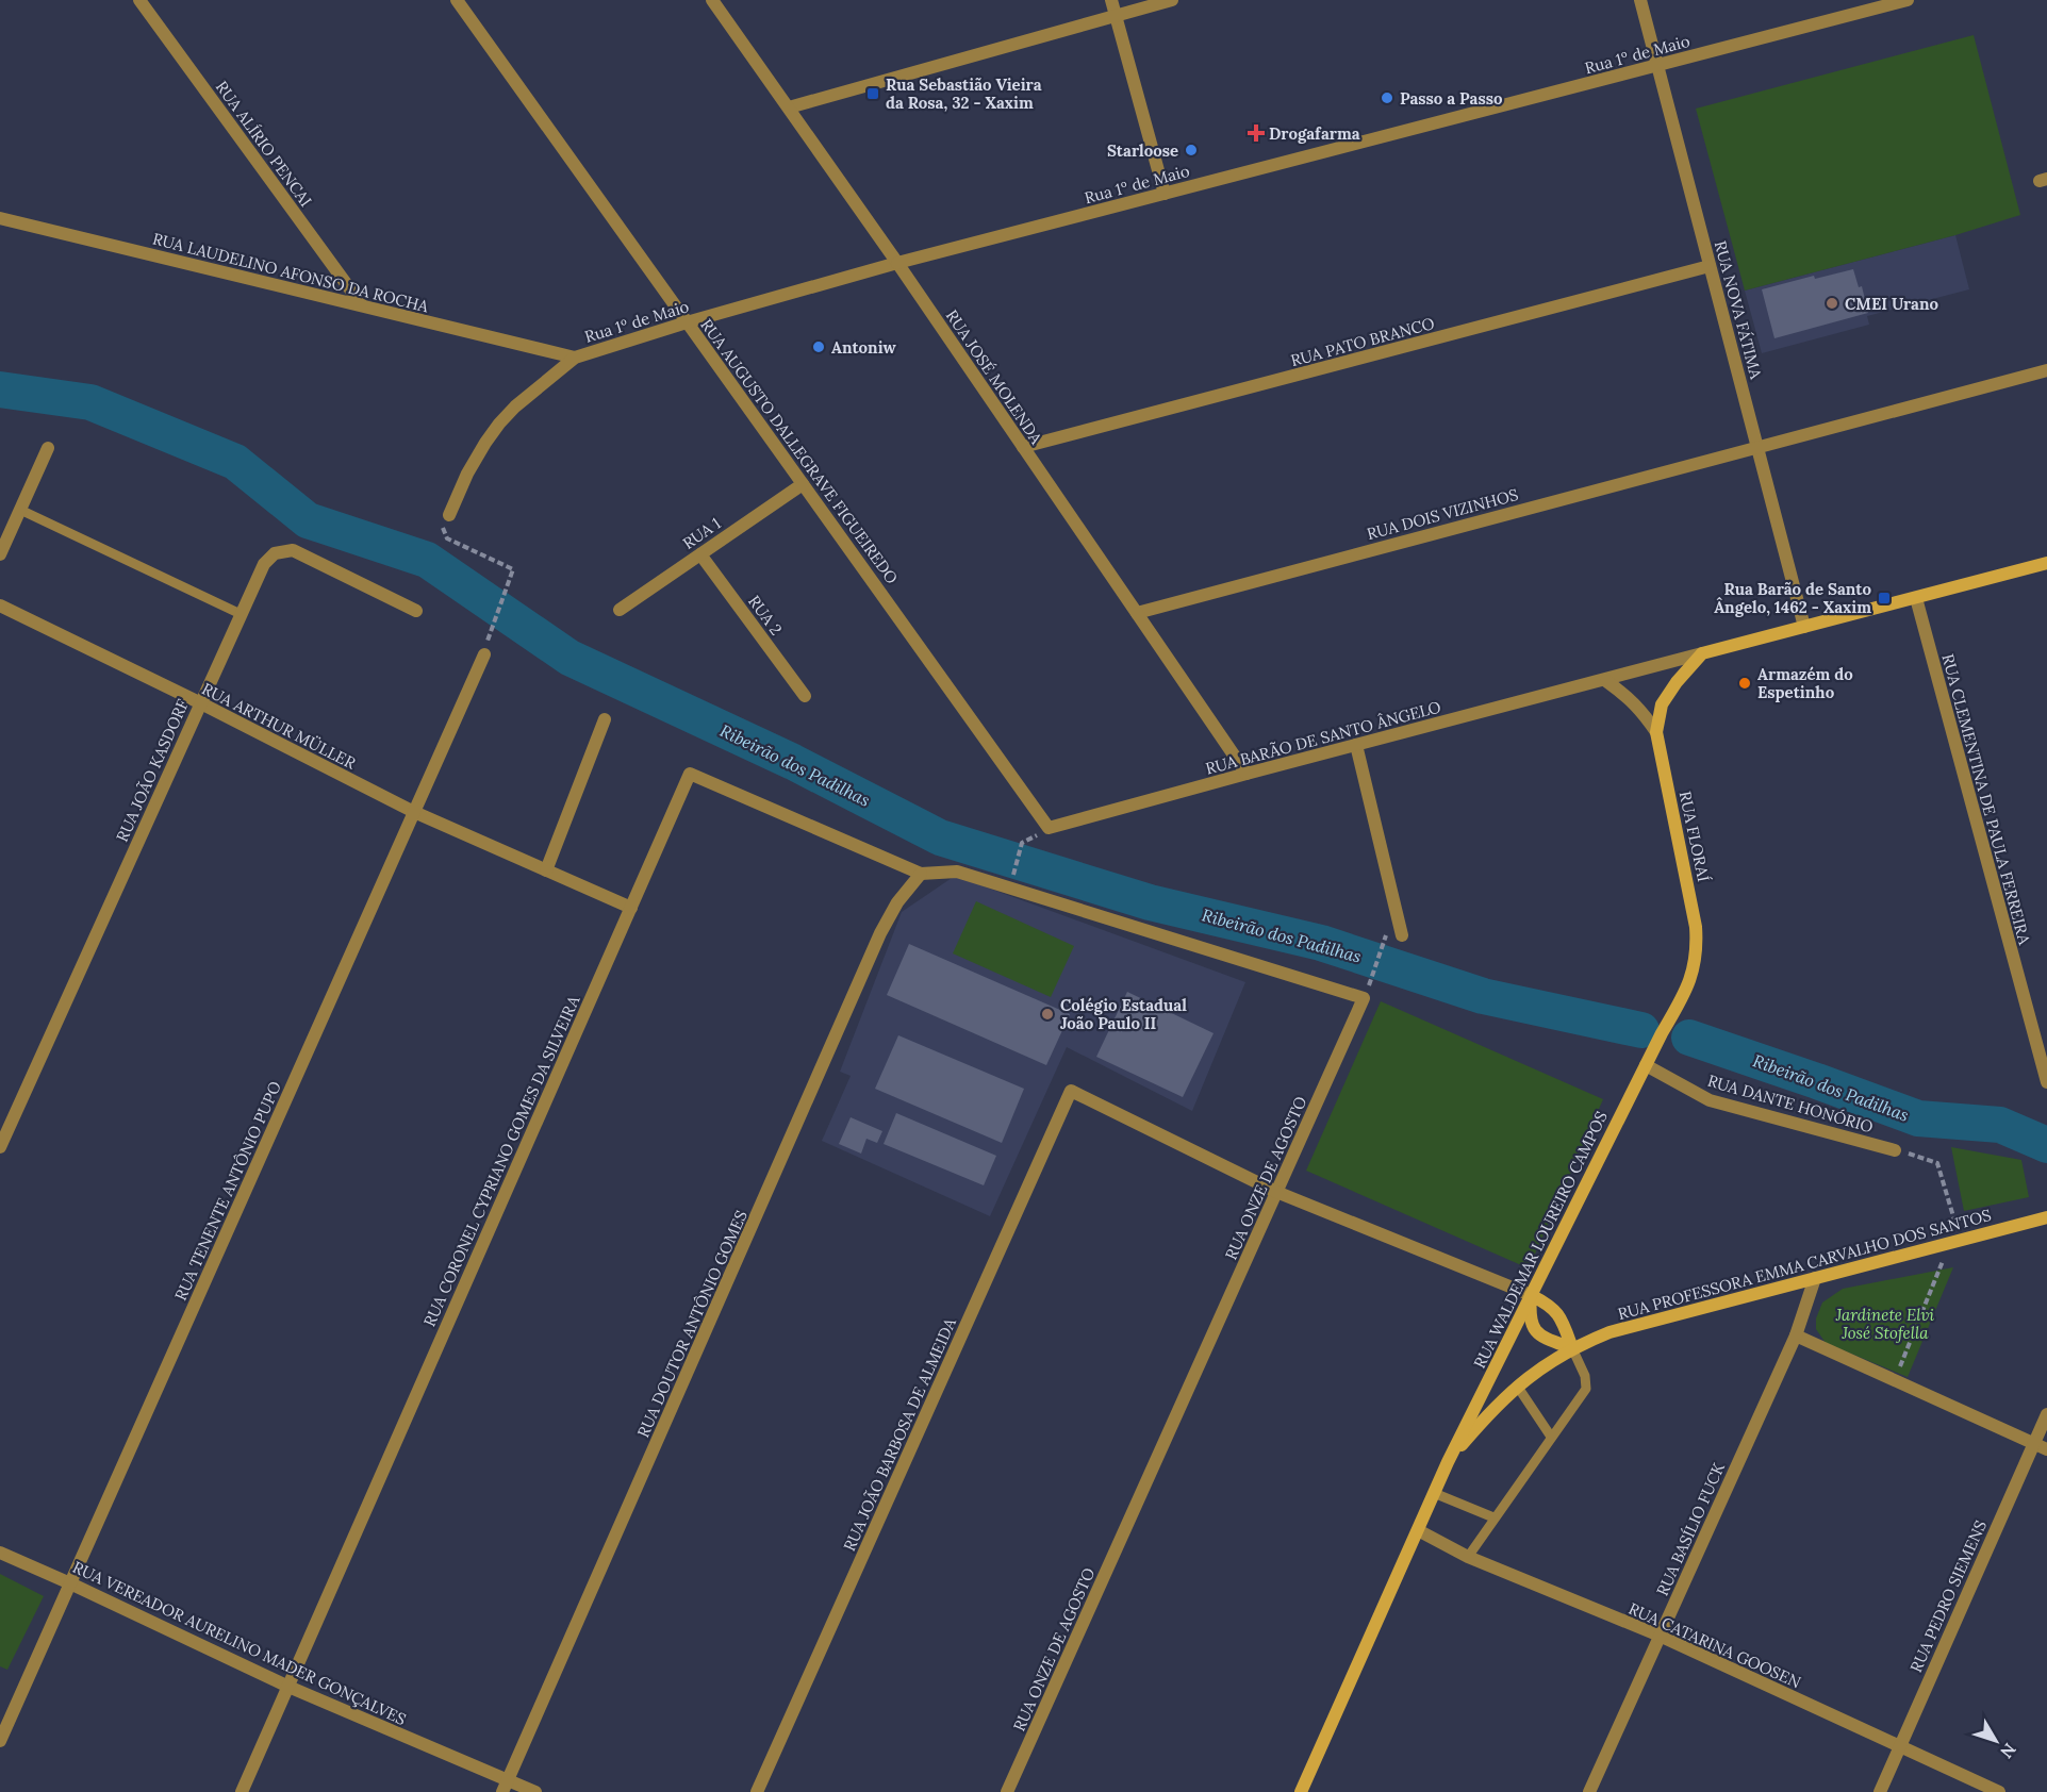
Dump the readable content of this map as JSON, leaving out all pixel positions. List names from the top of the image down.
{
  "streets": {
    "main road": [
      "RUA BARÃO DE SANTO ÂNGELO",
      "RUA FLORAÍ",
      "RUA WALDEMAR LOUREIRO CAMPOS",
      "RUA PROFESSORA EMMA CARVALHO DOS SANTOS"
    ],
    "street": [
      "Rua 1º de Maio",
      "RUA ALÍRIO PENCAI",
      "RUA LAUDELINO AFONSO DA ROCHA",
      "RUA NOVA FÁTIMA",
      "RUA PATO BRANCO",
      "RUA JOSÉ MOLENDA",
      "RUA AUGUSTO DALLEGRAVE FIGUEIREDO",
      "RUA DOIS VIZINHOS",
      "RUA 1",
      "RUA 2",
      "RUA ARTHUR MÜLLER",
      "RUA JOÃO KASDORF",
      "RUA CLEMENTINA DE PAULA FERREIRA",
      "RUA DANTE HONÓRIO",
      "RUA CORONEL CYPRIANO GOMES DA SILVEIRA",
      "RUA ONZE DE AGOSTO",
      "RUA TENENTE ANTÔNIO PUPO",
      "RUA DOUTOR ANTÔNIO GOMES",
      "RUA JOÃO BARBOSA DE ALMEIDA",
      "RUA BASÍLIO FUCK",
      "RUA PEDRO SIEMENS",
      "RUA VEREADOR AURELINO MADER GONÇALVES",
      "RUA CATARINA GOOSEN"
    ]
  },
  "crossings": [
    ["Rua 1º de Maio", "RUA LAUDELINO AFONSO DA ROCHA"],
    ["Rua 1º de Maio", "RUA NOVA FÁTIMA"],
    ["Rua 1º de Maio", "RUA JOSÉ MOLENDA"],
    ["Rua 1º de Maio", "RUA AUGUSTO DALLEGRAVE FIGUEIREDO"],
    ["RUA ALÍRIO PENCAI", "RUA LAUDELINO AFONSO DA ROCHA"],
    ["RUA NOVA FÁTIMA", "RUA PATO BRANCO"],
    ["RUA NOVA FÁTIMA", "RUA DOIS VIZINHOS"],
    ["RUA NOVA FÁTIMA", "RUA BARÃO DE SANTO ÂNGELO"],
    ["RUA PATO BRANCO", "RUA JOSÉ MOLENDA"],
    ["RUA JOSÉ MOLENDA", "RUA DOIS VIZINHOS"],
    ["RUA JOSÉ MOLENDA", "RUA BARÃO DE SANTO ÂNGELO"],
    ["RUA AUGUSTO DALLEGRAVE FIGUEIREDO", "RUA 1"],
    ["RUA AUGUSTO DALLEGRAVE FIGUEIREDO", "RUA BARÃO DE SANTO ÂNGELO"],
    ["RUA 1", "RUA 2"],
    ["RUA ARTHUR MÜLLER", "RUA JOÃO KASDORF"],
    ["RUA ARTHUR MÜLLER", "RUA CORONEL CYPRIANO GOMES DA SILVEIRA"],
    ["RUA ARTHUR MÜLLER", "RUA TENENTE ANTÔNIO PUPO"],
    ["RUA BARÃO DE SANTO ÂNGELO", "RUA CLEMENTINA DE PAULA FERREIRA"],
    ["RUA BARÃO DE SANTO ÂNGELO", "RUA FLORAÍ"],
    ["RUA FLORAÍ", "RUA WALDEMAR LOUREIRO CAMPOS"],
    ["RUA DANTE HONÓRIO", "RUA WALDEMAR LOUREIRO CAMPOS"],
    ["RUA CORONEL CYPRIANO GOMES DA SILVEIRA", "RUA ONZE DE AGOSTO"],
    ["RUA CORONEL CYPRIANO GOMES DA SILVEIRA", "RUA DOUTOR ANTÔNIO GOMES"],
    ["RUA CORONEL CYPRIANO GOMES DA SILVEIRA", "RUA VEREADOR AURELINO MADER GONÇALVES"],
    ["RUA ONZE DE AGOSTO", "RUA DOUTOR ANTÔNIO GOMES"],
    ["RUA ONZE DE AGOSTO", "RUA JOÃO BARBOSA DE ALMEIDA"],
    ["RUA TENENTE ANTÔNIO PUPO", "RUA VEREADOR AURELINO MADER GONÇALVES"],
    ["RUA WALDEMAR LOUREIRO CAMPOS", "RUA PROFESSORA EMMA CARVALHO DOS SANTOS"],
    ["RUA WALDEMAR LOUREIRO CAMPOS", "RUA CATARINA GOOSEN"],
    ["RUA PROFESSORA EMMA CARVALHO DOS SANTOS", "RUA BASÍLIO FUCK"],
    ["RUA DOUTOR ANTÔNIO GOMES", "RUA VEREADOR AURELINO MADER GONÇALVES"],
    ["RUA BASÍLIO FUCK", "RUA CATARINA GOOSEN"],
    ["RUA PEDRO SIEMENS", "RUA CATARINA GOOSEN"]
  ],
  "water": ["Ribeirão dos Padilhas"],
  "parks": ["Jardinete Elvi José Stofella"],
  "places": {
    "transit": ["Rua Sebastião Vieira da Rosa, 32 - Xaxim", "Rua Barão de Santo Ângelo, 1462 - Xaxim"],
    "other": [
      "Passo a Passo",
      "Starloose",
      "CMEI Urano",
      "Antoniw",
      "Armazém do Espetinho",
      "Colégio Estadual João Paulo II"
    ],
    "health": ["Drogafarma"]
  },
  "north": "bottom right"
}
